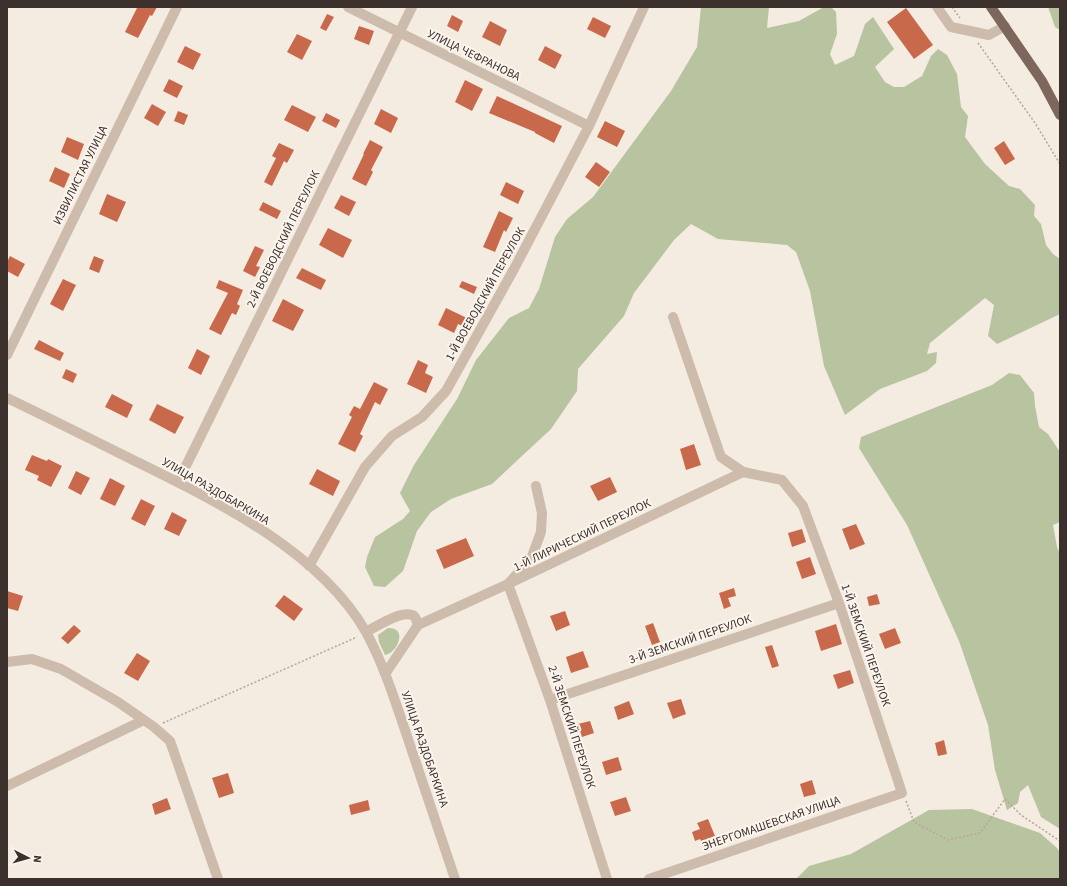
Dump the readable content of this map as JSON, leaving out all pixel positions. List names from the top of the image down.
{
  "streets": {
    "street": [
      "УЛИЦА ЧЕФРАНОВА",
      "ИЗВИЛИСТАЯ УЛИЦА",
      "2-Й ВОЕВОДСКИЙ ПЕРЕУЛОК",
      "1-Й ВОЕВОДСКИЙ ПЕРЕУЛОК",
      "УЛИЦА РАЗДОБАРКИНА",
      "1-Й ЛИРИЧЕСКИЙ ПЕРЕУЛОК",
      "3-Й ЗЕМСКИЙ ПЕРЕУЛОК",
      "1-Й ЗЕМСКИЙ ПЕРЕУЛОК",
      "2-Й ЗЕМСКИЙ ПЕРЕУЛОК",
      "ЭНЕРГОМАШЕВСКАЯ УЛИЦА"
    ]
  },
  "crossings": [
    ["УЛИЦА ЧЕФРАНОВА", "2-Й ВОЕВОДСКИЙ ПЕРЕУЛОК"],
    ["УЛИЦА ЧЕФРАНОВА", "1-Й ВОЕВОДСКИЙ ПЕРЕУЛОК"],
    ["2-Й ВОЕВОДСКИЙ ПЕРЕУЛОК", "УЛИЦА РАЗДОБАРКИНА"],
    ["1-Й ВОЕВОДСКИЙ ПЕРЕУЛОК", "УЛИЦА РАЗДОБАРКИНА"],
    ["1-Й ЛИРИЧЕСКИЙ ПЕРЕУЛОК", "1-Й ЗЕМСКИЙ ПЕРЕУЛОК"],
    ["1-Й ЛИРИЧЕСКИЙ ПЕРЕУЛОК", "2-Й ЗЕМСКИЙ ПЕРЕУЛОК"],
    ["3-Й ЗЕМСКИЙ ПЕРЕУЛОК", "1-Й ЗЕМСКИЙ ПЕРЕУЛОК"],
    ["3-Й ЗЕМСКИЙ ПЕРЕУЛОК", "2-Й ЗЕМСКИЙ ПЕРЕУЛОК"],
    ["1-Й ЗЕМСКИЙ ПЕРЕУЛОК", "ЭНЕРГОМАШЕВСКАЯ УЛИЦА"]
  ],
  "north": "right"
}
